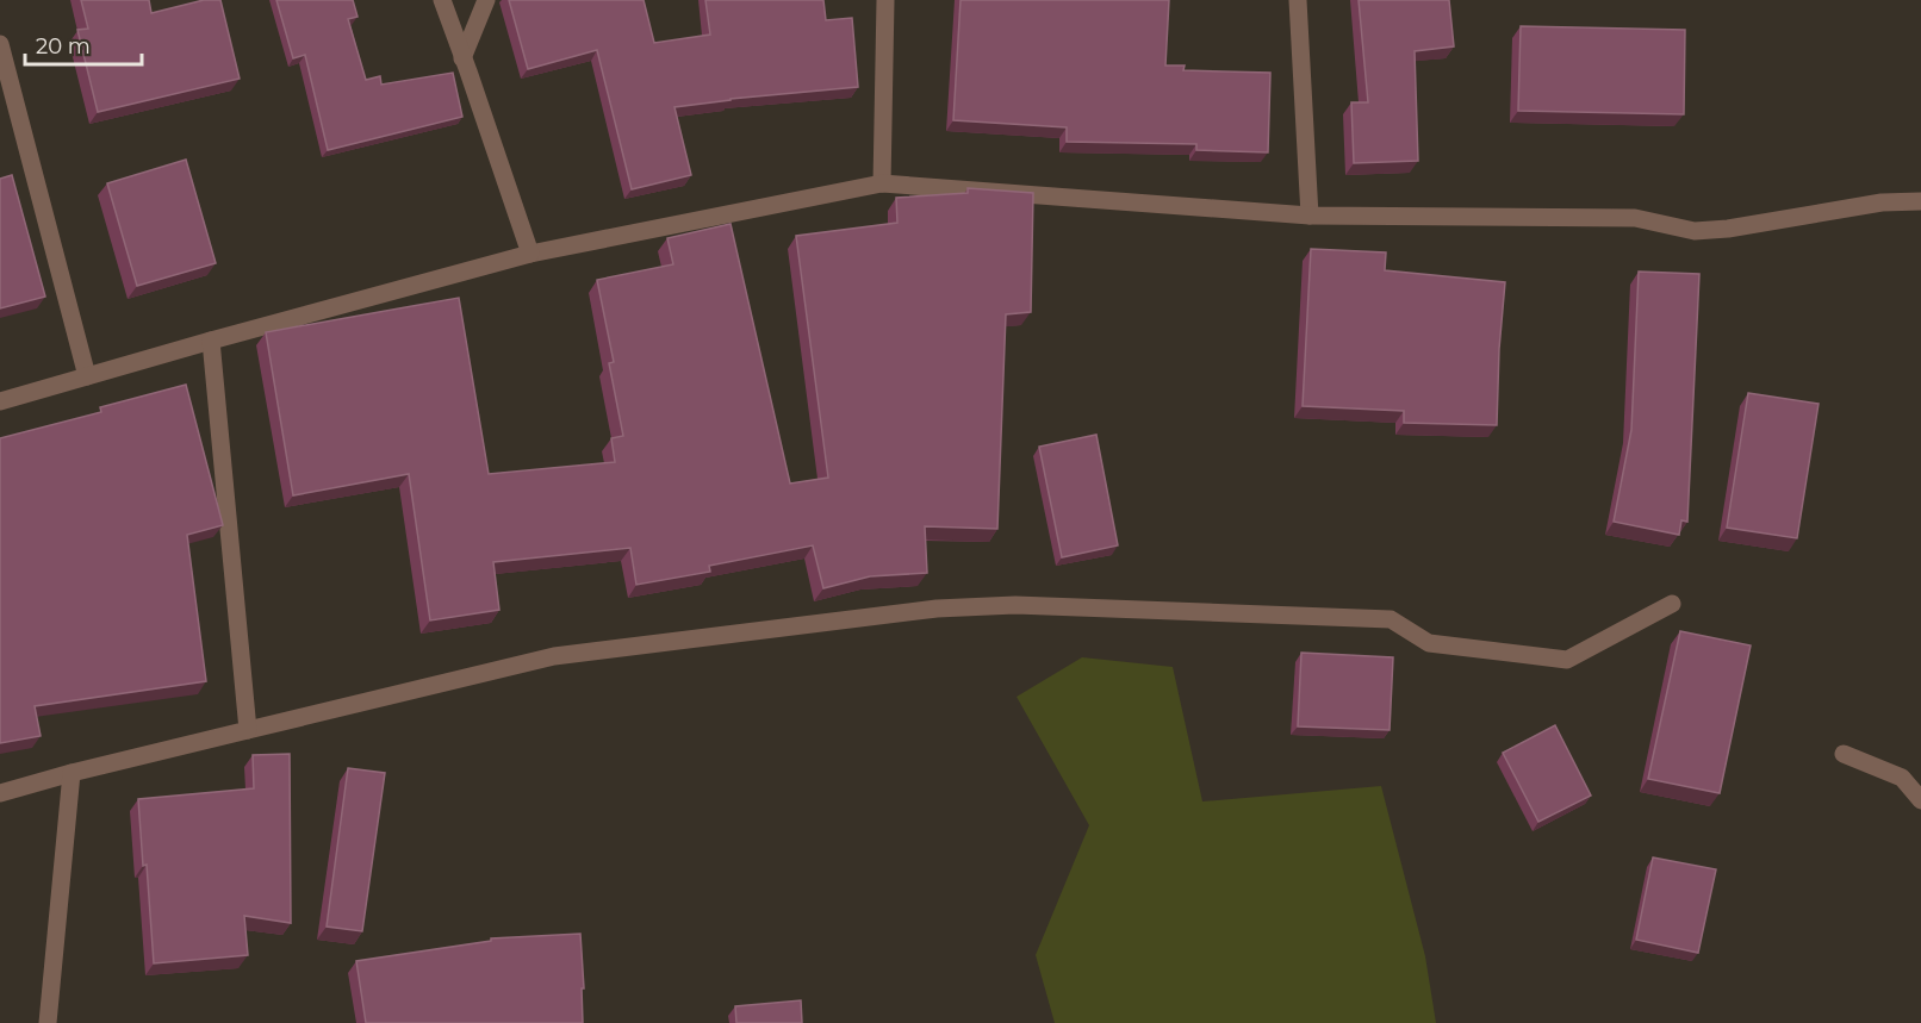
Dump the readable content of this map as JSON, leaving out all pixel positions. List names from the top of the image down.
{
  "scale_bar": "20 m"
}
